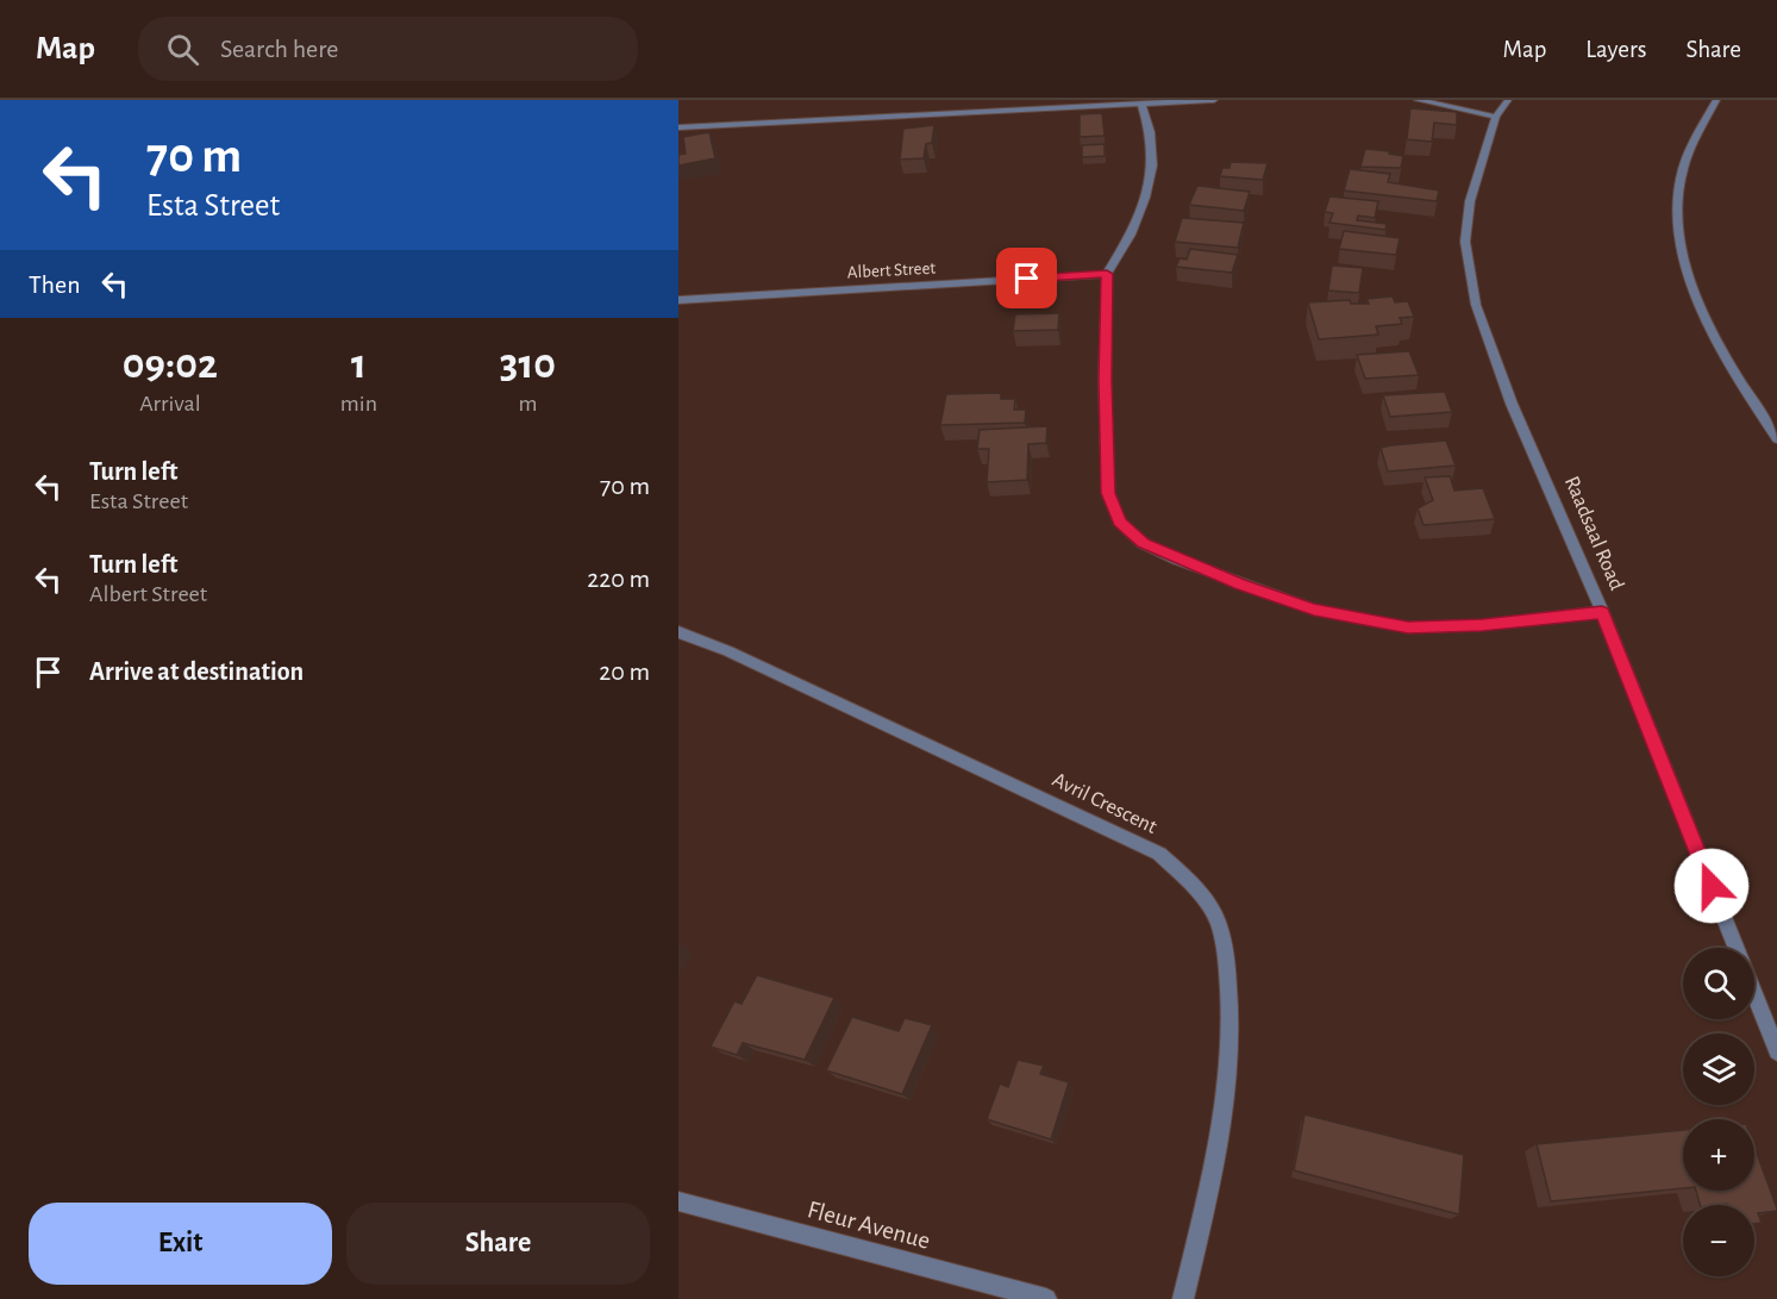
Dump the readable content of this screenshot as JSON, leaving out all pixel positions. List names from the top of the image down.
{
  "streets": {
    "street": [
      "Albert Street",
      "Raadsaal Road",
      "Avril Crescent",
      "Fleur Avenue"
    ]
  },
  "page": {
    "header": "Map",
    "search": "Search here",
    "nav": ["Map", "Layers", "Share"],
    "turn": ["70 m", "Esta Street"],
    "then": "Then",
    "eta": [
      "09:02",
      "Arrival",
      "1",
      "min",
      "310",
      "m"
    ],
    "list": [
      {
        "name": "Turn left",
        "note": "Esta Street",
        "value": "70 m"
      },
      {
        "name": "Turn left",
        "note": "Albert Street",
        "value": "220 m"
      },
      {
        "name": "Arrive at destination",
        "value": "20 m"
      }
    ],
    "map_buttons": ["+", "−"],
    "buttons": ["Exit", "Share"]
  }
}
